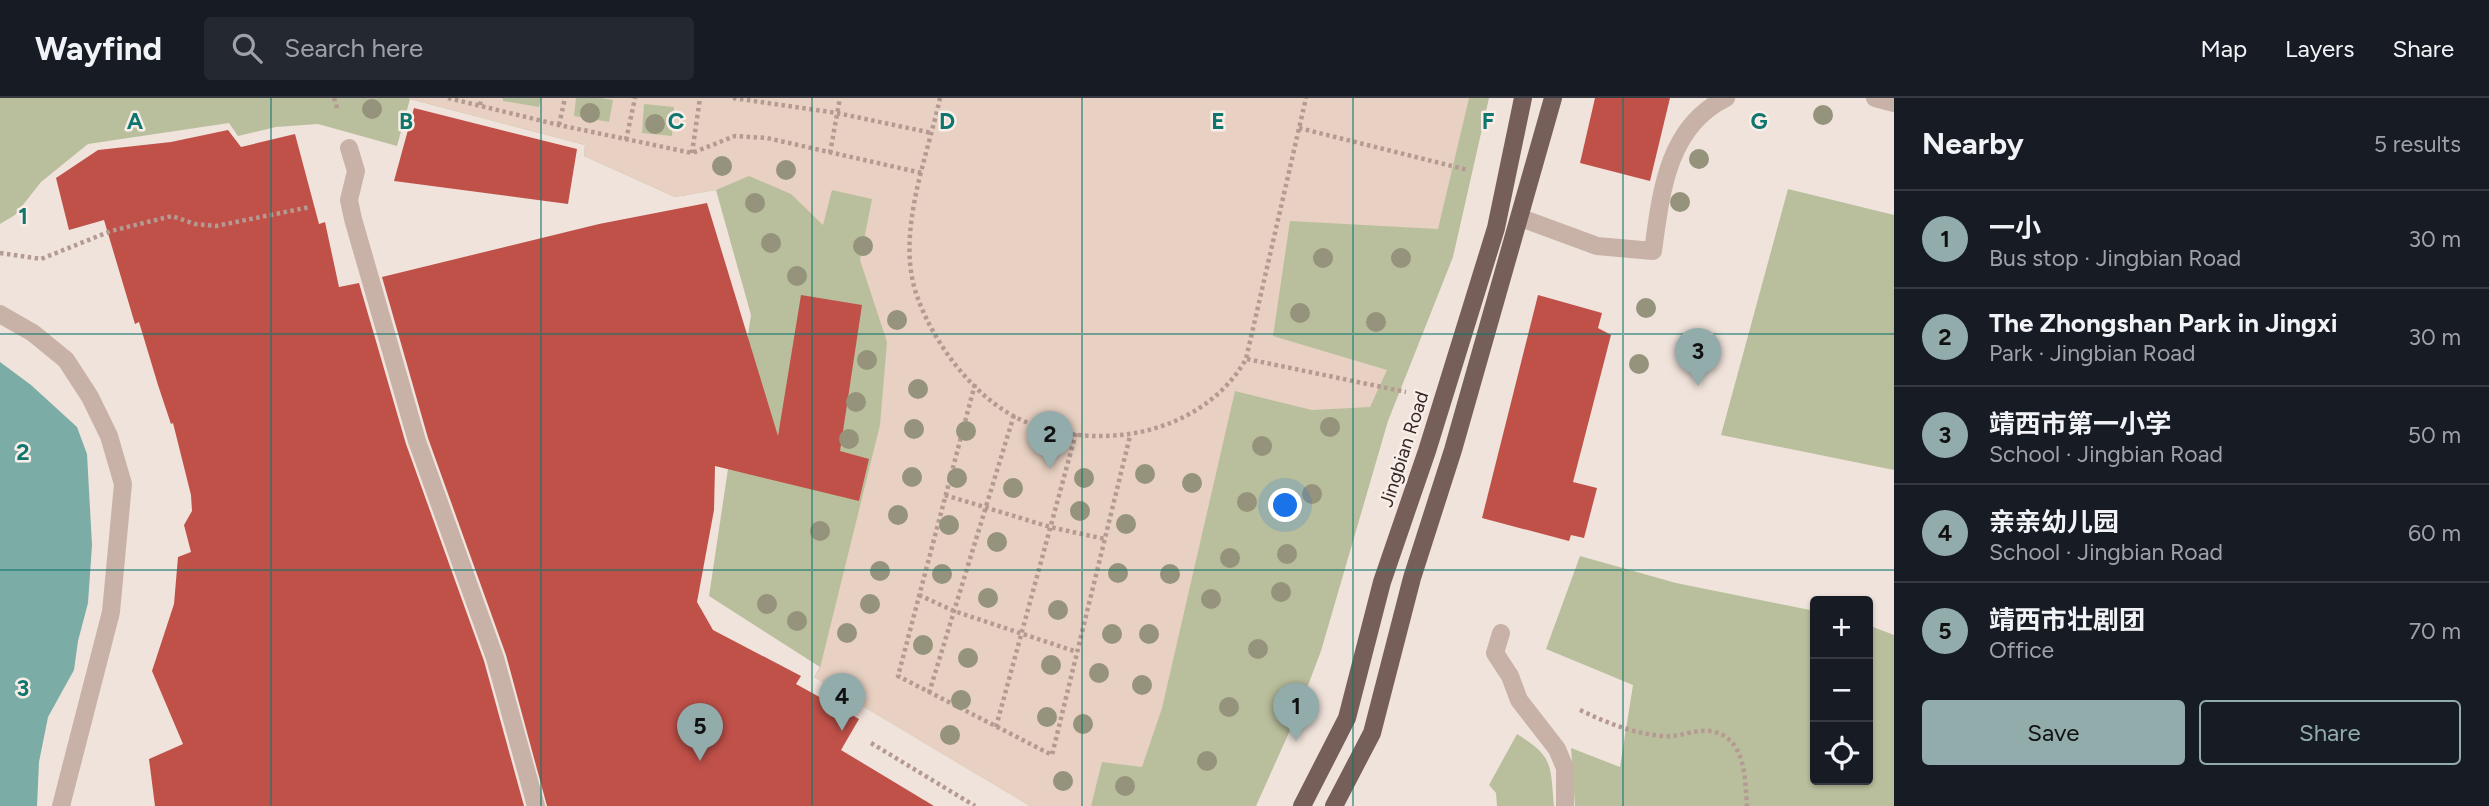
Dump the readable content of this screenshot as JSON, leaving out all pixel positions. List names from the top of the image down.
{
  "streets": {
    "main road": ["Jingbian Road"]
  },
  "page": {
    "header": "Wayfind",
    "search": "Search here",
    "nav": ["Map", "Layers", "Share"],
    "heading": ["Nearby", "5 results"],
    "list": [
      {
        "mark": "1",
        "name": "一小",
        "note": "Bus stop · Jingbian Road",
        "value": "30 m"
      },
      {
        "mark": "2",
        "name": "The Zhongshan Park in Jingxi",
        "note": "Park · Jingbian Road",
        "value": "30 m"
      },
      {
        "mark": "3",
        "name": "靖西市第一小学",
        "note": "School · Jingbian Road",
        "value": "50 m"
      },
      {
        "mark": "4",
        "name": "亲亲幼儿园",
        "note": "School · Jingbian Road",
        "value": "60 m"
      },
      {
        "mark": "5",
        "name": "靖西市壮剧团",
        "note": "Office",
        "value": "70 m"
      }
    ],
    "pins": [
      "3",
      "2",
      "4",
      "1",
      "5"
    ],
    "map_buttons": ["+", "−"],
    "buttons": ["Save", "Share"]
  },
  "grid": {
    "columns": [
      "A",
      "B",
      "C",
      "D",
      "E",
      "F",
      "G"
    ],
    "rows": ["1", "2", "3"]
  }
}
